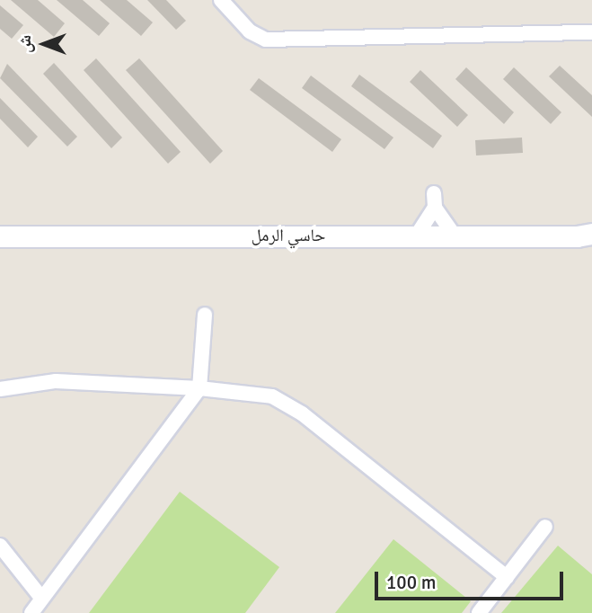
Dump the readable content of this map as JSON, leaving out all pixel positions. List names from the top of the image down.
{
  "streets": {
    "main road": ["حاسي الرمل"]
  },
  "scale_bar": "100 m",
  "north": "left"
}
